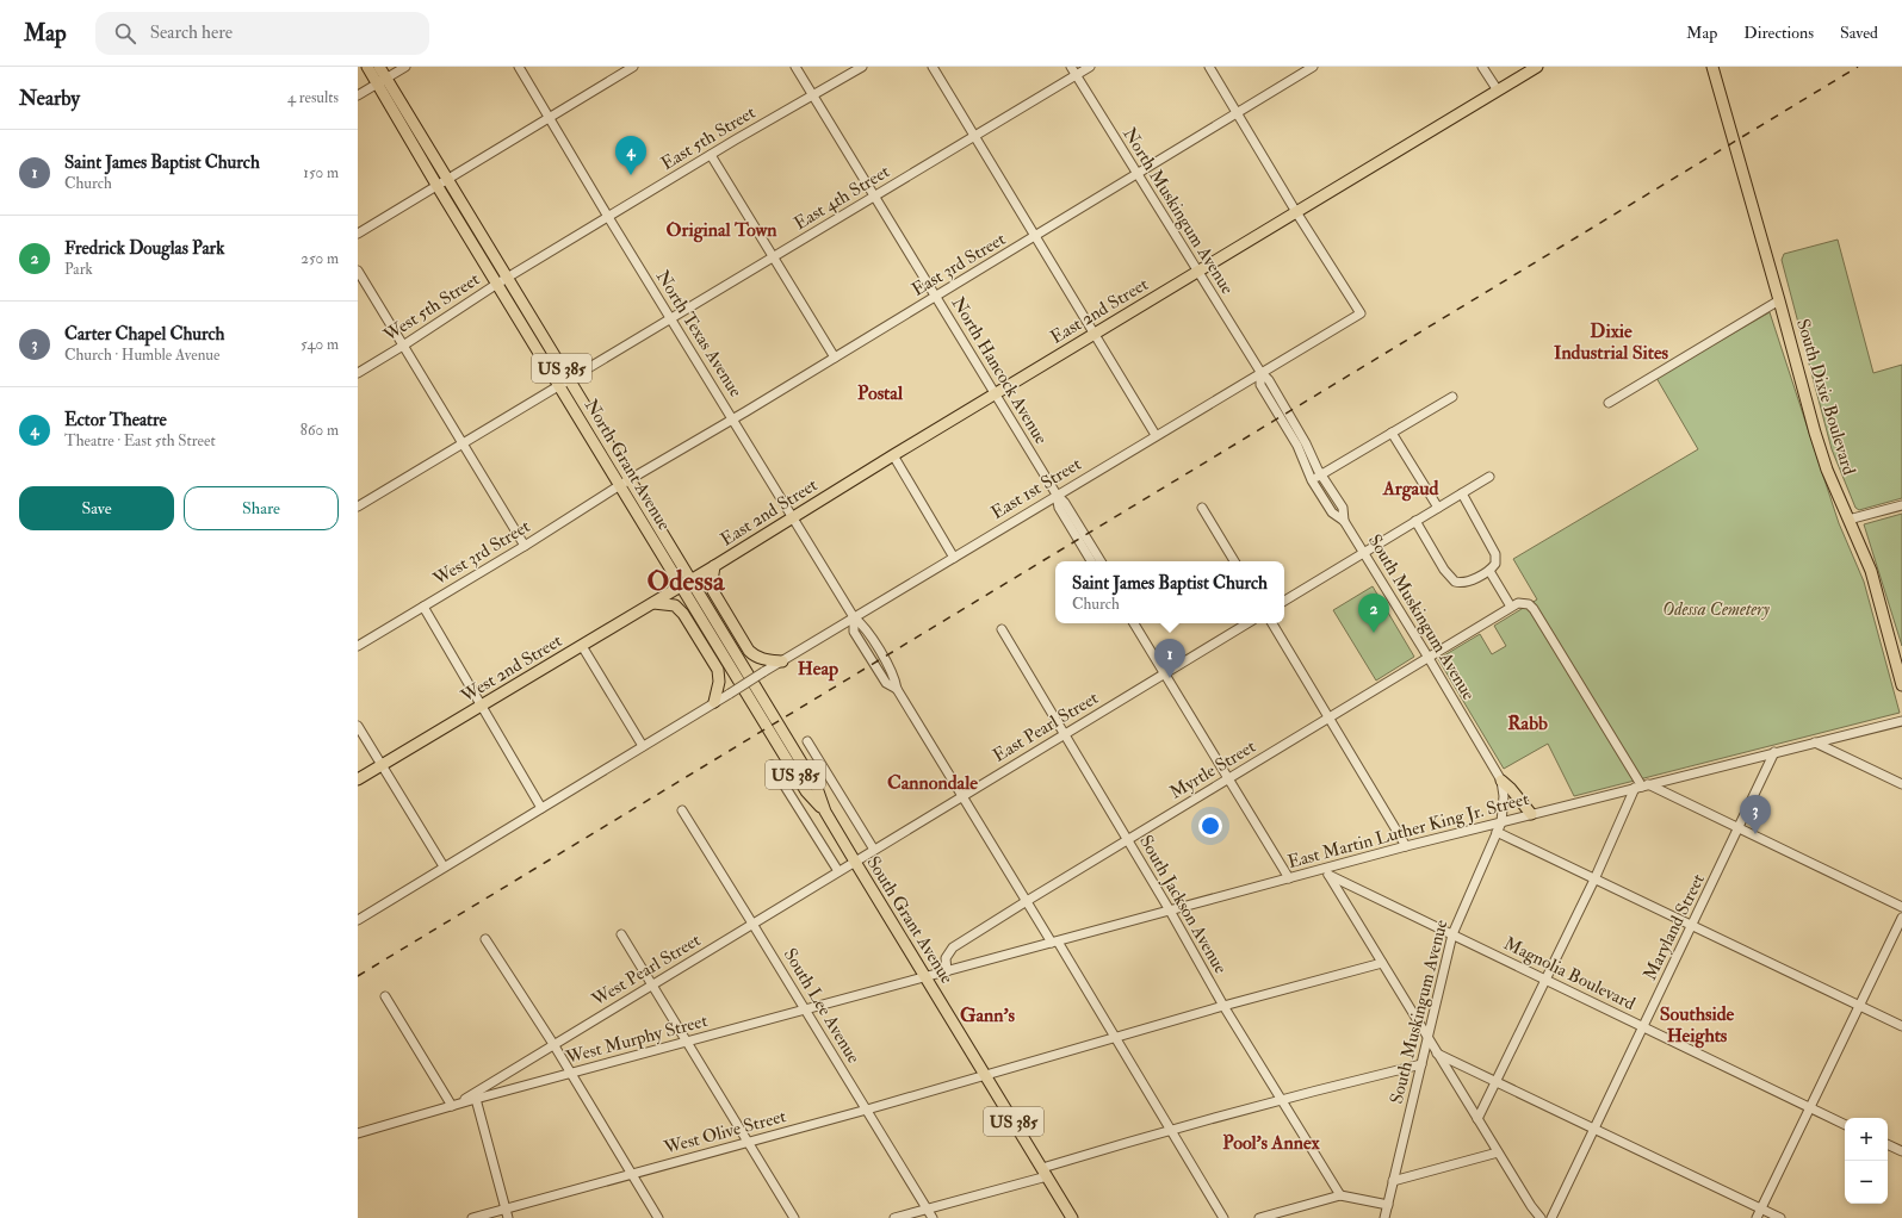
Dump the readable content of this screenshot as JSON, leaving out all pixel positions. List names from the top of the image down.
{
  "streets": {
    "main road": [
      "East 2nd Street",
      "US 385",
      "South Dixie Boulevard",
      "North Grant Avenue",
      "West 2nd Street",
      "South Grant Avenue"
    ],
    "street": [
      "East 5th Street",
      "East 4th Street",
      "North Muskingum Avenue",
      "East 3rd Street",
      "West 5th Street",
      "North Texas Avenue",
      "North Hancock Avenue",
      "East 1st Street",
      "West 3rd Street",
      "South Muskingum Avenue",
      "East Pearl Street",
      "Myrtle Street",
      "East Martin Luther King Jr. Street",
      "South Jackson Avenue",
      "Maryland Street",
      "West Pearl Street",
      "Magnolia Boulevard",
      "South Lee Avenue",
      "West Murphy Street",
      "West Olive Street"
    ]
  },
  "crossings": [
    ["East 5th Street", "West 5th Street"],
    ["East 5th Street", "North Texas Avenue"],
    ["East 5th Street", "North Hancock Avenue"],
    ["East 5th Street", "North Grant Avenue"],
    ["East 4th Street", "North Muskingum Avenue"],
    ["East 4th Street", "North Texas Avenue"],
    ["East 4th Street", "North Hancock Avenue"],
    ["East 4th Street", "North Grant Avenue"],
    ["North Muskingum Avenue", "East 3rd Street"],
    ["North Muskingum Avenue", "East 2nd Street"],
    ["North Muskingum Avenue", "East 1st Street"],
    ["North Muskingum Avenue", "South Muskingum Avenue"],
    ["East 3rd Street", "North Texas Avenue"],
    ["East 3rd Street", "North Hancock Avenue"],
    ["East 3rd Street", "North Grant Avenue"],
    ["East 3rd Street", "West 3rd Street"],
    ["West 5th Street", "North Grant Avenue"],
    ["East 2nd Street", "North Texas Avenue"],
    ["East 2nd Street", "North Hancock Avenue"],
    ["East 2nd Street", "North Grant Avenue"],
    ["East 2nd Street", "East 1st Street"],
    ["East 2nd Street", "West 2nd Street"],
    ["North Texas Avenue", "East 1st Street"],
    ["North Texas Avenue", "East Pearl Street"],
    ["North Texas Avenue", "Myrtle Street"],
    ["North Texas Avenue", "East Martin Luther King Jr. Street"],
    ["North Texas Avenue", "West Olive Street"],
    ["North Hancock Avenue", "East 1st Street"],
    ["North Grant Avenue", "West 3rd Street"],
    ["North Grant Avenue", "West 2nd Street"],
    ["North Grant Avenue", "South Grant Avenue"],
    ["South Muskingum Avenue", "Myrtle Street"],
    ["South Muskingum Avenue", "East Martin Luther King Jr. Street"],
    ["South Muskingum Avenue", "Magnolia Boulevard"],
    ["East Pearl Street", "South Jackson Avenue"],
    ["East Pearl Street", "South Grant Avenue"],
    ["East Pearl Street", "West Pearl Street"],
    ["Myrtle Street", "East Martin Luther King Jr. Street"],
    ["Myrtle Street", "South Jackson Avenue"],
    ["East Martin Luther King Jr. Street", "South Jackson Avenue"],
    ["East Martin Luther King Jr. Street", "South Grant Avenue"],
    ["East Martin Luther King Jr. Street", "Maryland Street"],
    ["East Martin Luther King Jr. Street", "Magnolia Boulevard"],
    ["East Martin Luther King Jr. Street", "West Murphy Street"],
    ["South Jackson Avenue", "West Olive Street"],
    ["South Grant Avenue", "West Pearl Street"],
    ["South Grant Avenue", "West Murphy Street"],
    ["South Grant Avenue", "West Olive Street"],
    ["Maryland Street", "Magnolia Boulevard"],
    ["West Pearl Street", "South Lee Avenue"],
    ["West Pearl Street", "West Murphy Street"],
    ["South Lee Avenue", "West Murphy Street"],
    ["South Lee Avenue", "West Olive Street"]
  ],
  "districts": [
    "Original Town",
    "Dixie Industrial Sites",
    "Postal",
    "Argaud",
    "Odessa",
    "Heap",
    "Rabb",
    "Cannondale",
    "Southside Heights",
    "Gann's",
    "Pool's Annex"
  ],
  "parks": ["Odessa Cemetery"],
  "page": {
    "header": "Map",
    "search": "Search here",
    "nav": ["Map", "Directions", "Saved"],
    "heading": ["Nearby", "4 results"],
    "list": [
      {
        "mark": "1",
        "name": "Saint James Baptist Church",
        "note": "Church",
        "value": "150 m"
      },
      {
        "mark": "2",
        "name": "Fredrick Douglas Park",
        "note": "Park",
        "value": "250 m"
      },
      {
        "mark": "3",
        "name": "Carter Chapel Church",
        "note": "Church · Humble Avenue",
        "value": "540 m"
      },
      {
        "mark": "4",
        "name": "Ector Theatre",
        "note": "Theatre · East 5th Street",
        "value": "860 m"
      }
    ],
    "pins": [
      "4",
      "2",
      "1",
      "3"
    ],
    "buttons": ["Save", "Share"],
    "popup": ["Saint James Baptist Church", "Church"],
    "map_buttons": ["+", "−"]
  }
}
